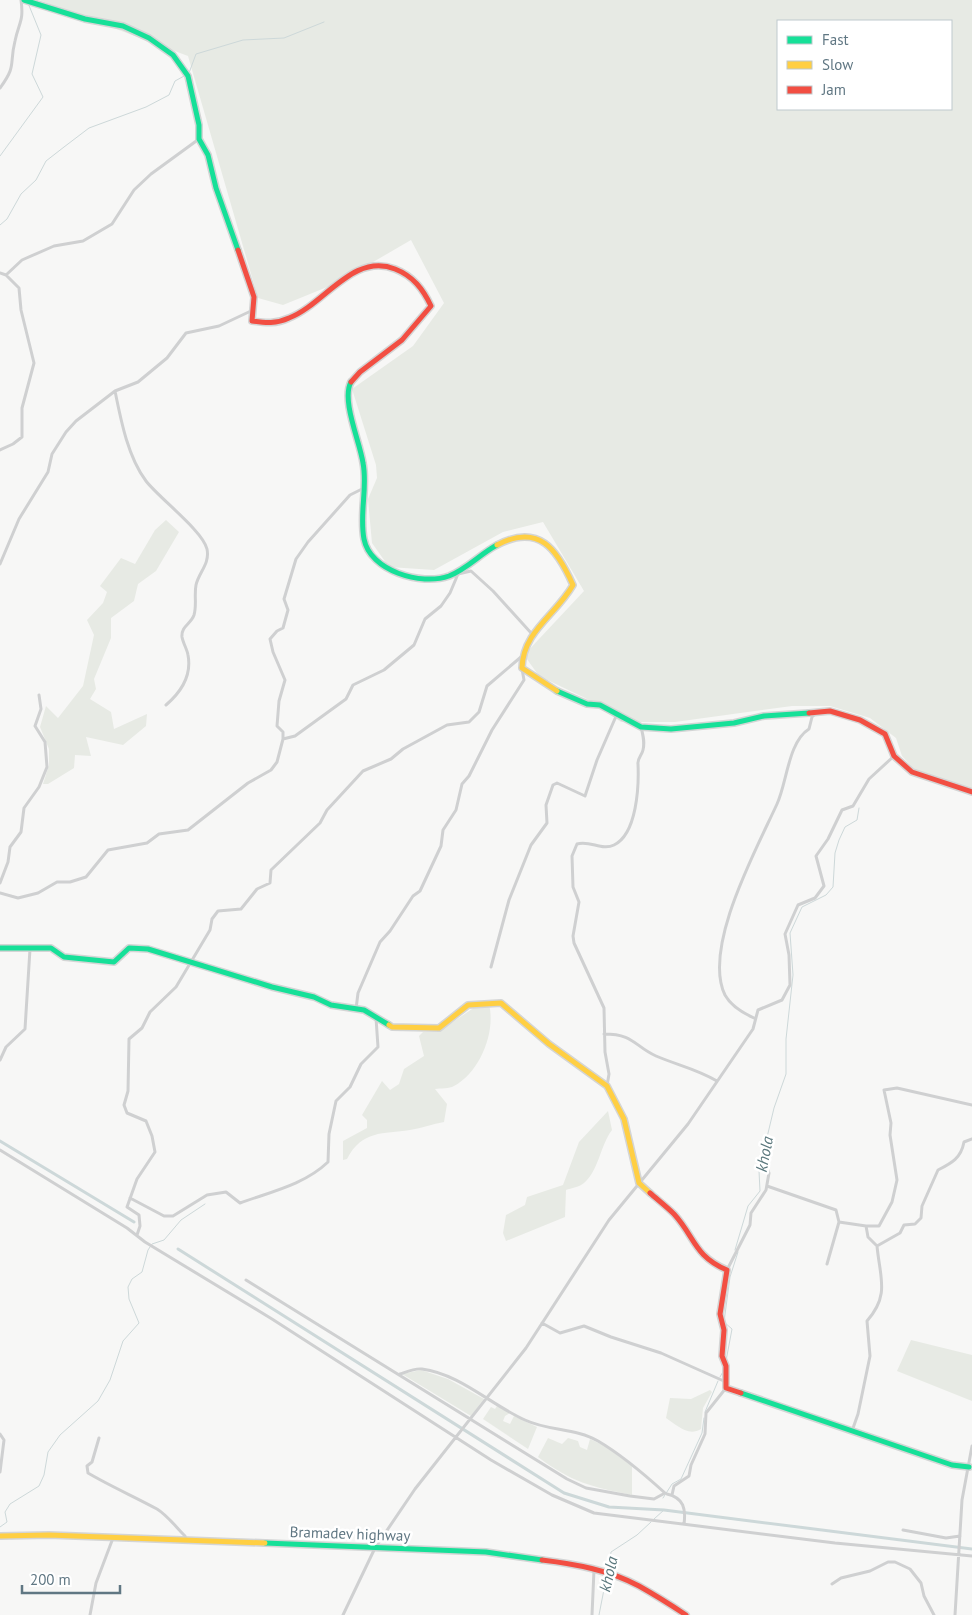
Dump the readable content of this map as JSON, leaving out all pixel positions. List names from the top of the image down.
{
  "streets": {
    "street": ["Bramadev highway"]
  },
  "water": ["khola"],
  "legend": ["Fast", "Slow", "Jam"],
  "scale_bar": "200 m"
}
